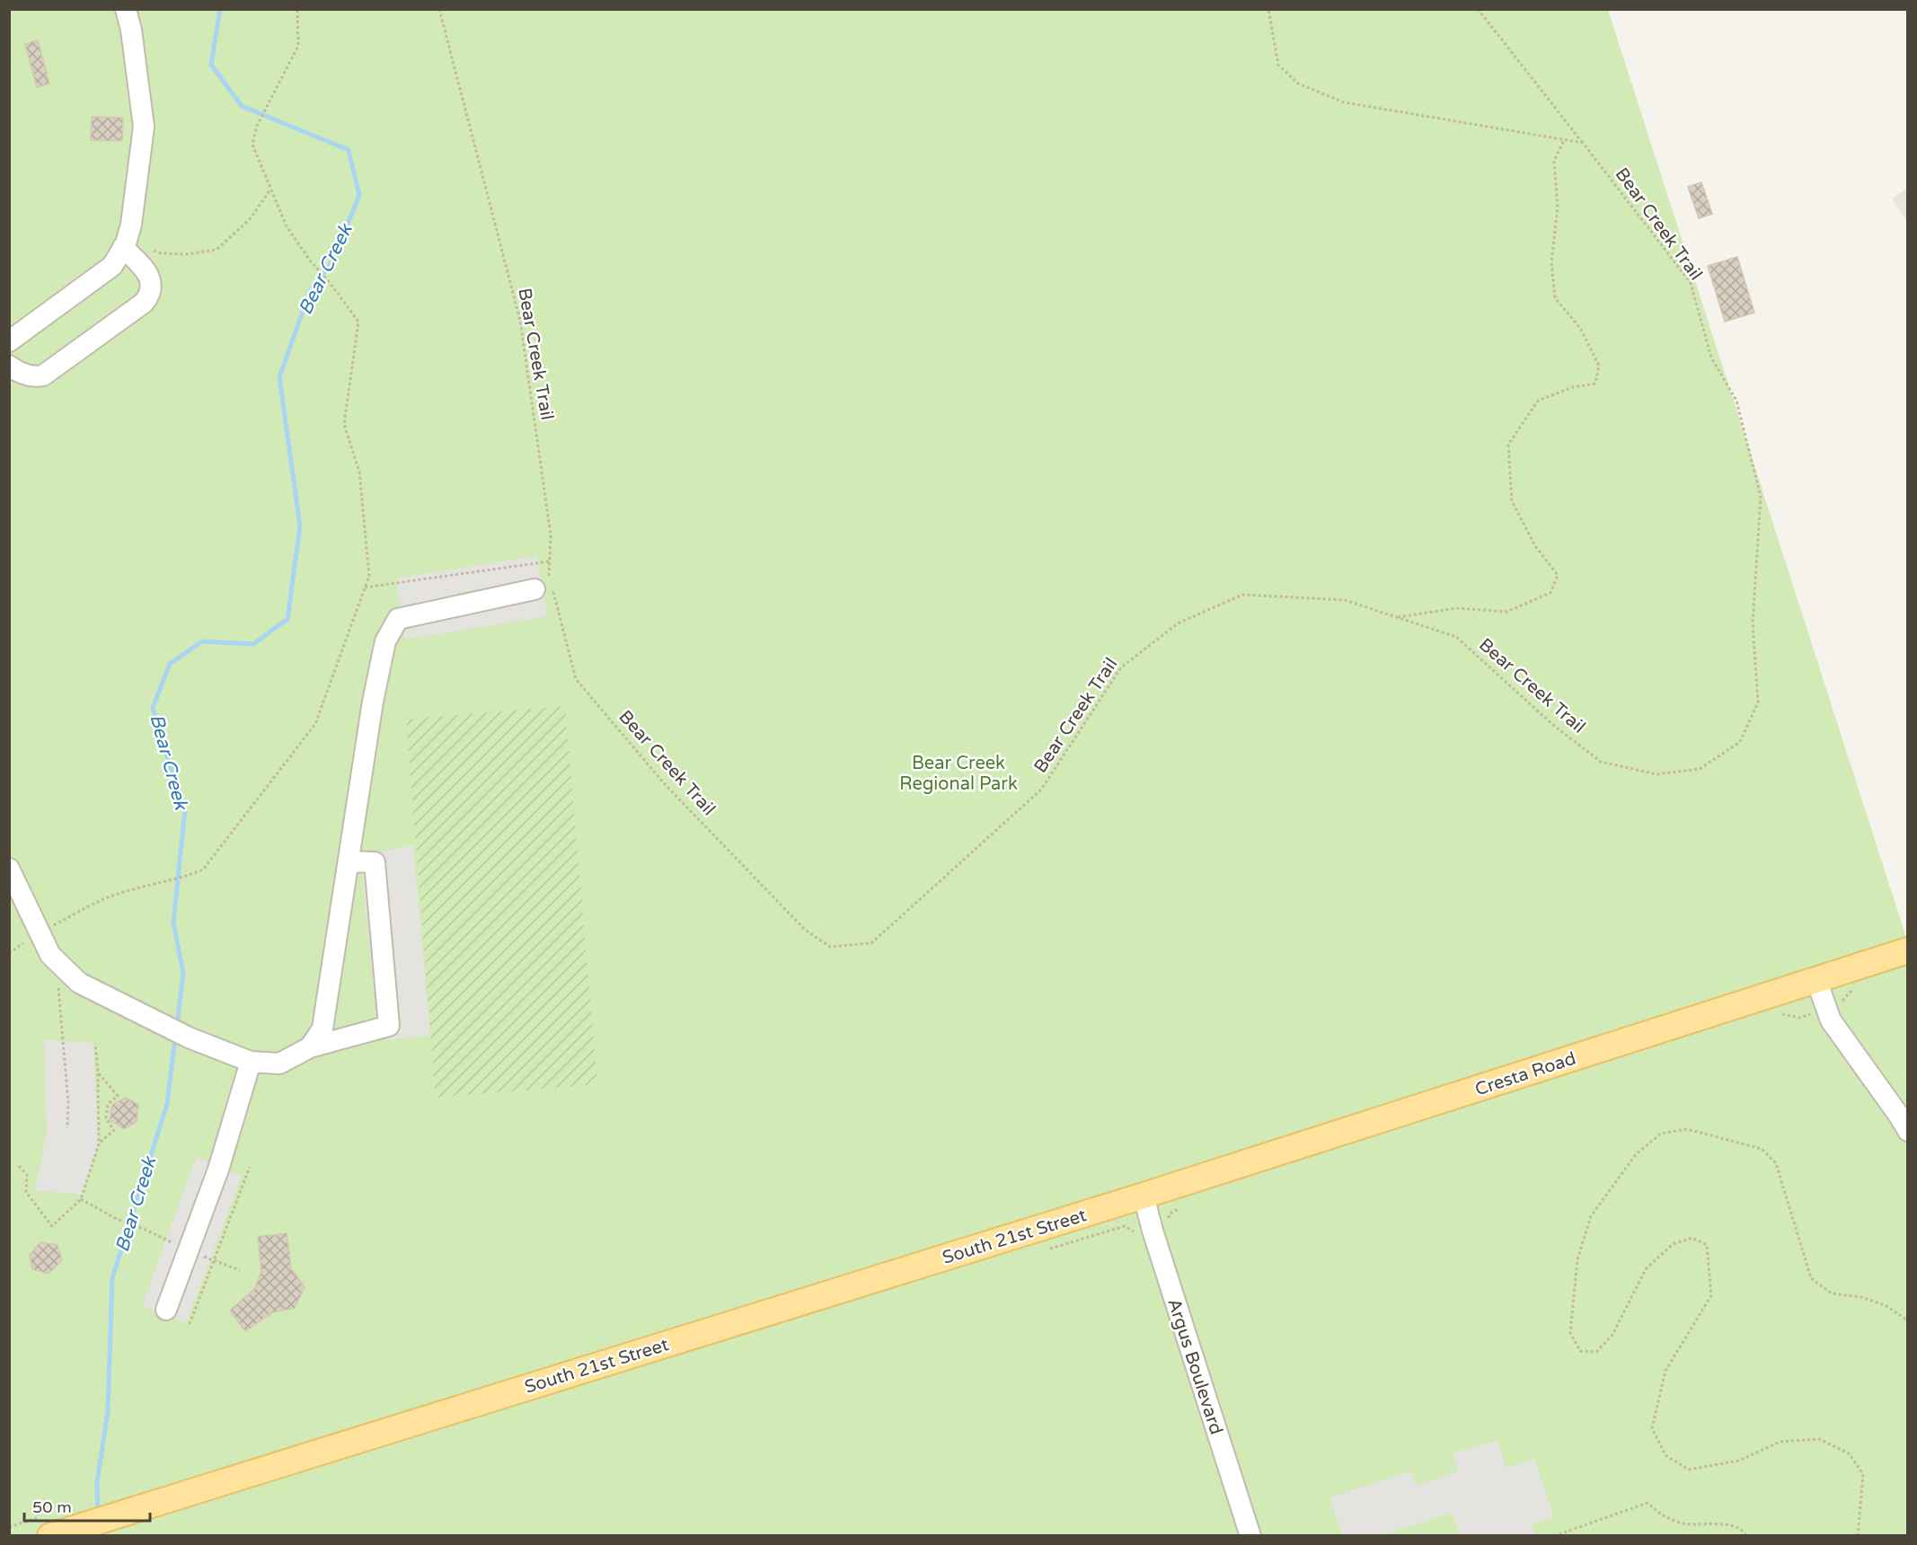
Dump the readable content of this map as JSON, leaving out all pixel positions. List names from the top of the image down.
{
  "streets": {
    "main road": ["Cresta Road", "South 21st Street"],
    "street": ["Argus Boulevard"],
    "path": ["Bear Creek Trail"]
  },
  "crossings": [
    ["Cresta Road", "South 21st Street"],
    ["Cresta Road", "Argus Boulevard"],
    ["South 21st Street", "Argus Boulevard"]
  ],
  "water": ["Bear Creek"],
  "parks": ["Bear Creek Regional Park"],
  "scale_bar": "50 m"
}
